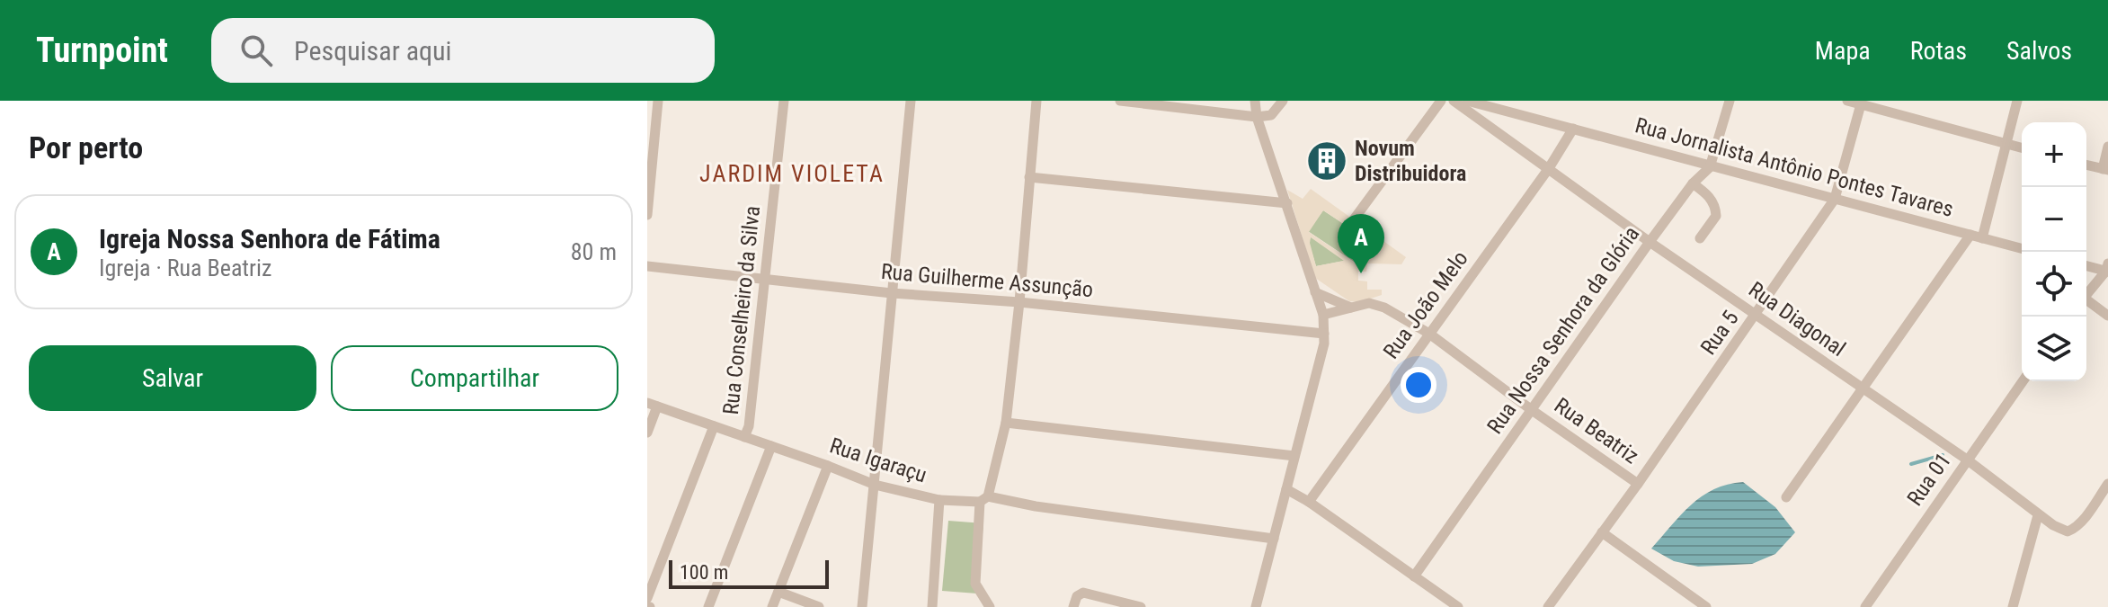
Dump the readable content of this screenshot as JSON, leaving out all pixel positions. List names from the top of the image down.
{
  "streets": {
    "street": [
      "Rua Jornalista Antônio Pontes Tavares",
      "Rua Guilherme Assunção",
      "Rua João Melo",
      "Rua Conselheiro da Silva",
      "Rua Diagonal",
      "Rua Nossa Senhora da Glória",
      "Rua 5",
      "Rua Beatriz",
      "Rua Igaraçu",
      "Rua 01"
    ]
  },
  "crossings": [
    ["Rua Jornalista Antônio Pontes Tavares", "Rua João Melo"],
    ["Rua Jornalista Antônio Pontes Tavares", "Rua Nossa Senhora da Glória"],
    ["Rua Jornalista Antônio Pontes Tavares", "Rua 5"],
    ["Rua Guilherme Assunção", "Rua Conselheiro da Silva"],
    ["Rua João Melo", "Rua Diagonal"],
    ["Rua João Melo", "Rua Beatriz"],
    ["Rua Conselheiro da Silva", "Rua Igaraçu"],
    ["Rua Diagonal", "Rua Nossa Senhora da Glória"],
    ["Rua Diagonal", "Rua 5"],
    ["Rua Diagonal", "Rua 01"],
    ["Rua Nossa Senhora da Glória", "Rua Beatriz"],
    ["Rua 5", "Rua Beatriz"]
  ],
  "districts": ["JARDIM VIOLETA"],
  "places": {
    "building": ["Novum Distribuidora"]
  },
  "scale_bar": "100 m",
  "page": {
    "header": "Turnpoint",
    "search": "Pesquisar aqui",
    "nav": ["Mapa", "Rotas", "Salvos"],
    "heading": "Por perto",
    "map_buttons": ["+", "−"],
    "list": [
      {
        "mark": "A",
        "name": "Igreja Nossa Senhora de Fátima",
        "note": "Igreja · Rua Beatriz",
        "value": "80 m"
      }
    ],
    "pins": "A",
    "buttons": ["Salvar", "Compartilhar"],
    "scale": "100 m"
  }
}
